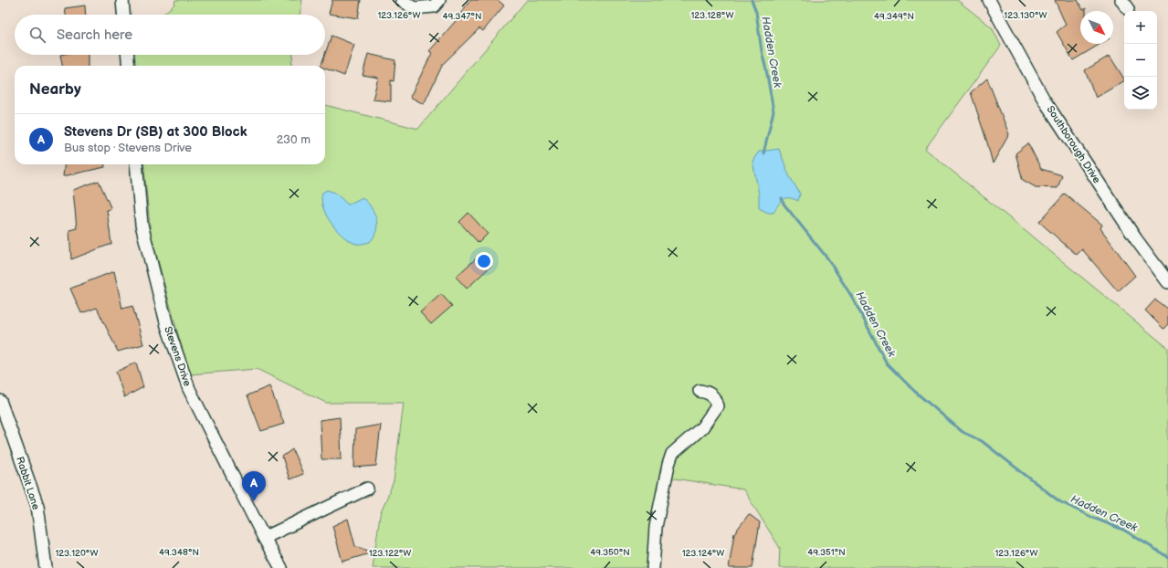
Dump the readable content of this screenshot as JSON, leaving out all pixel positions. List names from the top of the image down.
{
  "streets": {
    "street": ["Southborough Drive", "Stevens Drive", "Rabbit Lane"]
  },
  "water": ["Hadden Creek"],
  "north": "bottom right",
  "page": {
    "map_buttons": ["+", "−"],
    "search": "Search here",
    "heading": "Nearby",
    "list": [
      {
        "mark": "A",
        "name": "Stevens Dr (SB) at 300 Block",
        "note": "Bus stop · Stevens Drive",
        "value": "230 m"
      }
    ],
    "pins": "A"
  },
  "coordinates": [
    "123.126°W",
    "123.128°W",
    "123.130°W",
    "49.347°N",
    "49.349°N",
    "49.348°N",
    "49.350°N",
    "49.351°N",
    "123.120°W",
    "123.122°W",
    "123.124°W"
  ]
}
